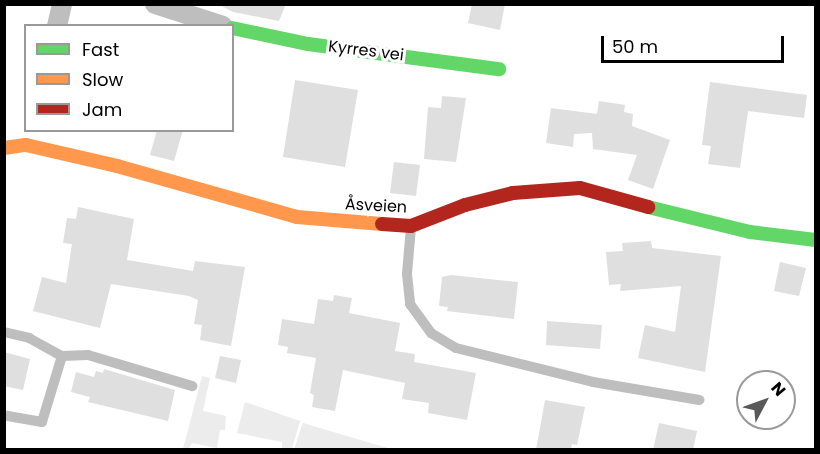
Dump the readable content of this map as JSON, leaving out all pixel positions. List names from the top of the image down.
{
  "streets": {
    "street": ["Kyrres vei", "Åsveien"]
  },
  "legend": ["Fast", "Slow", "Jam"],
  "scale_bar": "50 m",
  "north": "top right"
}
